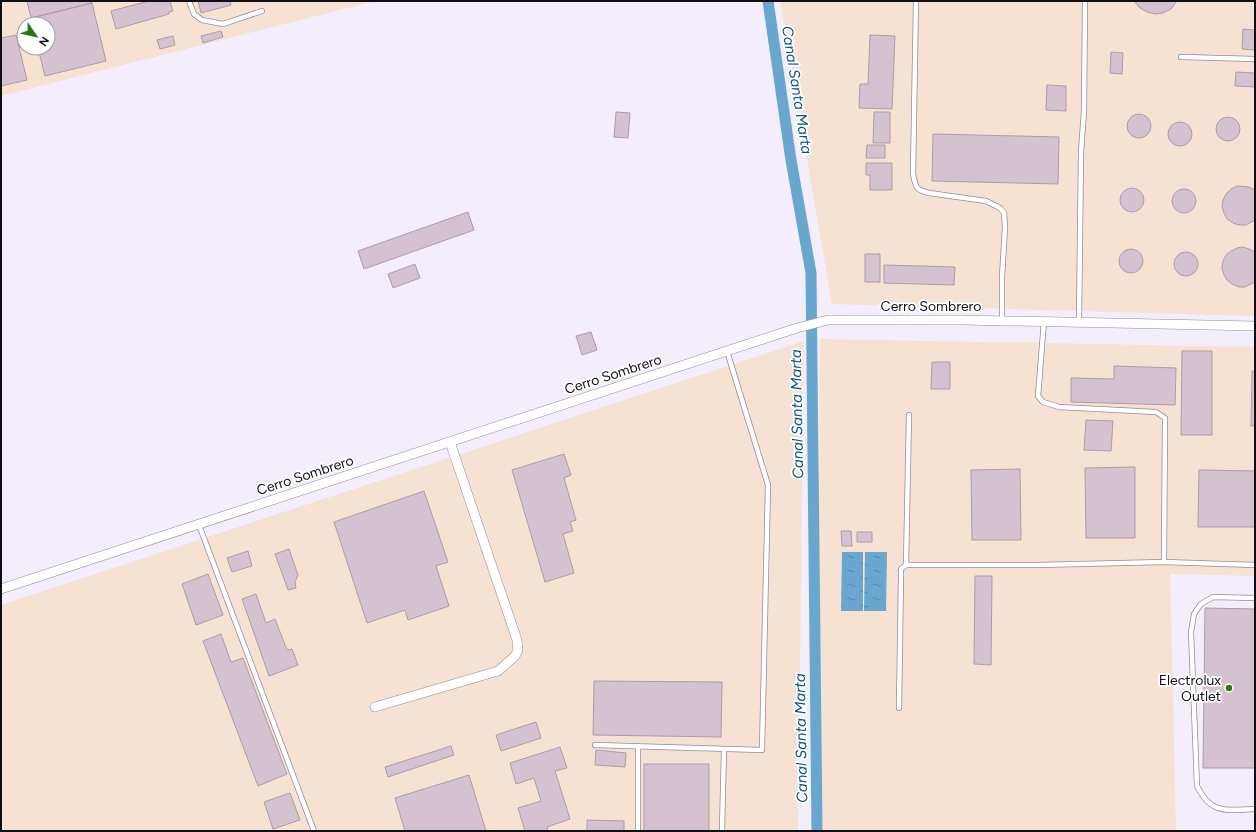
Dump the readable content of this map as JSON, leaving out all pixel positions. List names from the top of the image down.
{
  "streets": {
    "street": ["Cerro Sombrero"]
  },
  "water": ["Canal Santa Marta"],
  "places": ["Electrolux Outlet"],
  "north": "bottom right"
}
